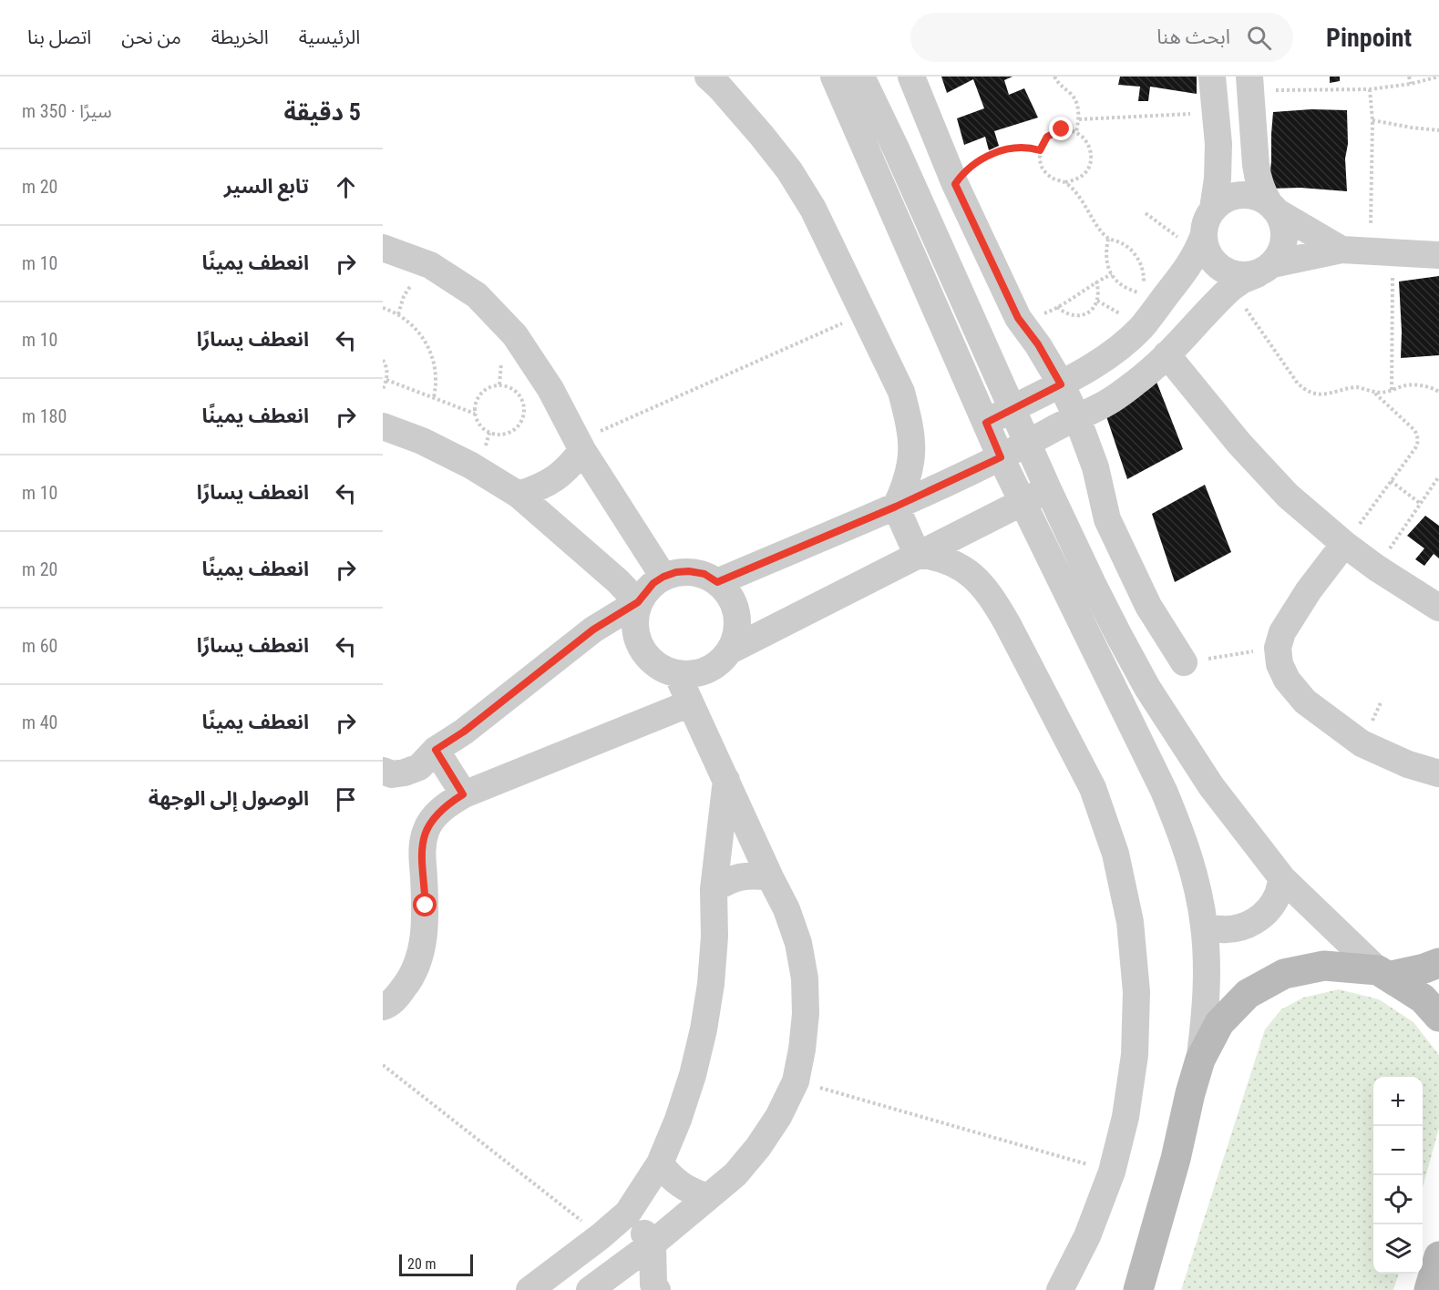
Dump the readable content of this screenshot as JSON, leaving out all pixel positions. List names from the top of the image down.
{
  "scale_bar": "20 m",
  "page": {
    "header": "Pinpoint",
    "search": "ابحث هنا",
    "nav": [
      "الرئيسية",
      "الخريطة",
      "من نحن",
      "اتصل بنا"
    ],
    "heading": ["5 دقيقة", "سيرًا · 350 m"],
    "list": [
      ["تابع السير", "20 m"],
      ["انعطف يمينًا", "10 m"],
      ["انعطف يسارًا", "10 m"],
      ["انعطف يمينًا", "180 m"],
      ["انعطف يسارًا", "10 m"],
      ["انعطف يمينًا", "20 m"],
      ["انعطف يسارًا", "60 m"],
      ["انعطف يمينًا", "40 m"],
      "الوصول إلى الوجهة"
    ],
    "map_buttons": ["+", "−"],
    "scale": "20 m"
  }
}
